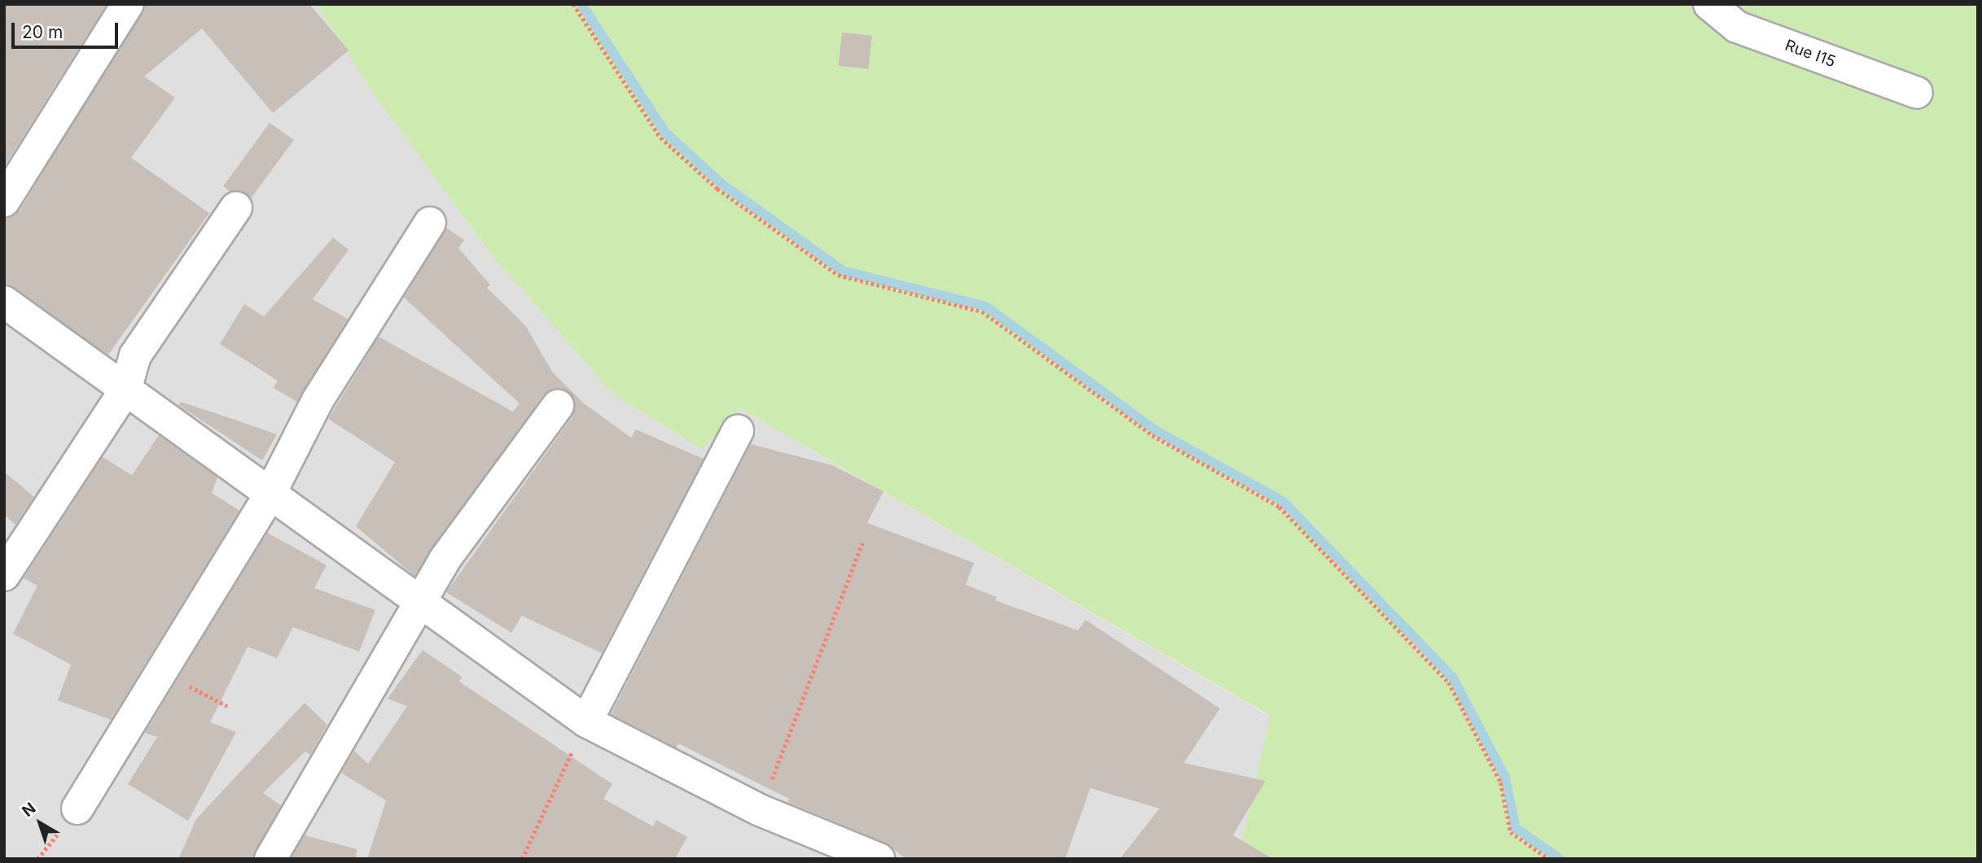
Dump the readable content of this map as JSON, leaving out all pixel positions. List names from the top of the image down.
{
  "streets": {
    "street": ["Rue I15"]
  },
  "scale_bar": "20 m",
  "north": "top left"
}
